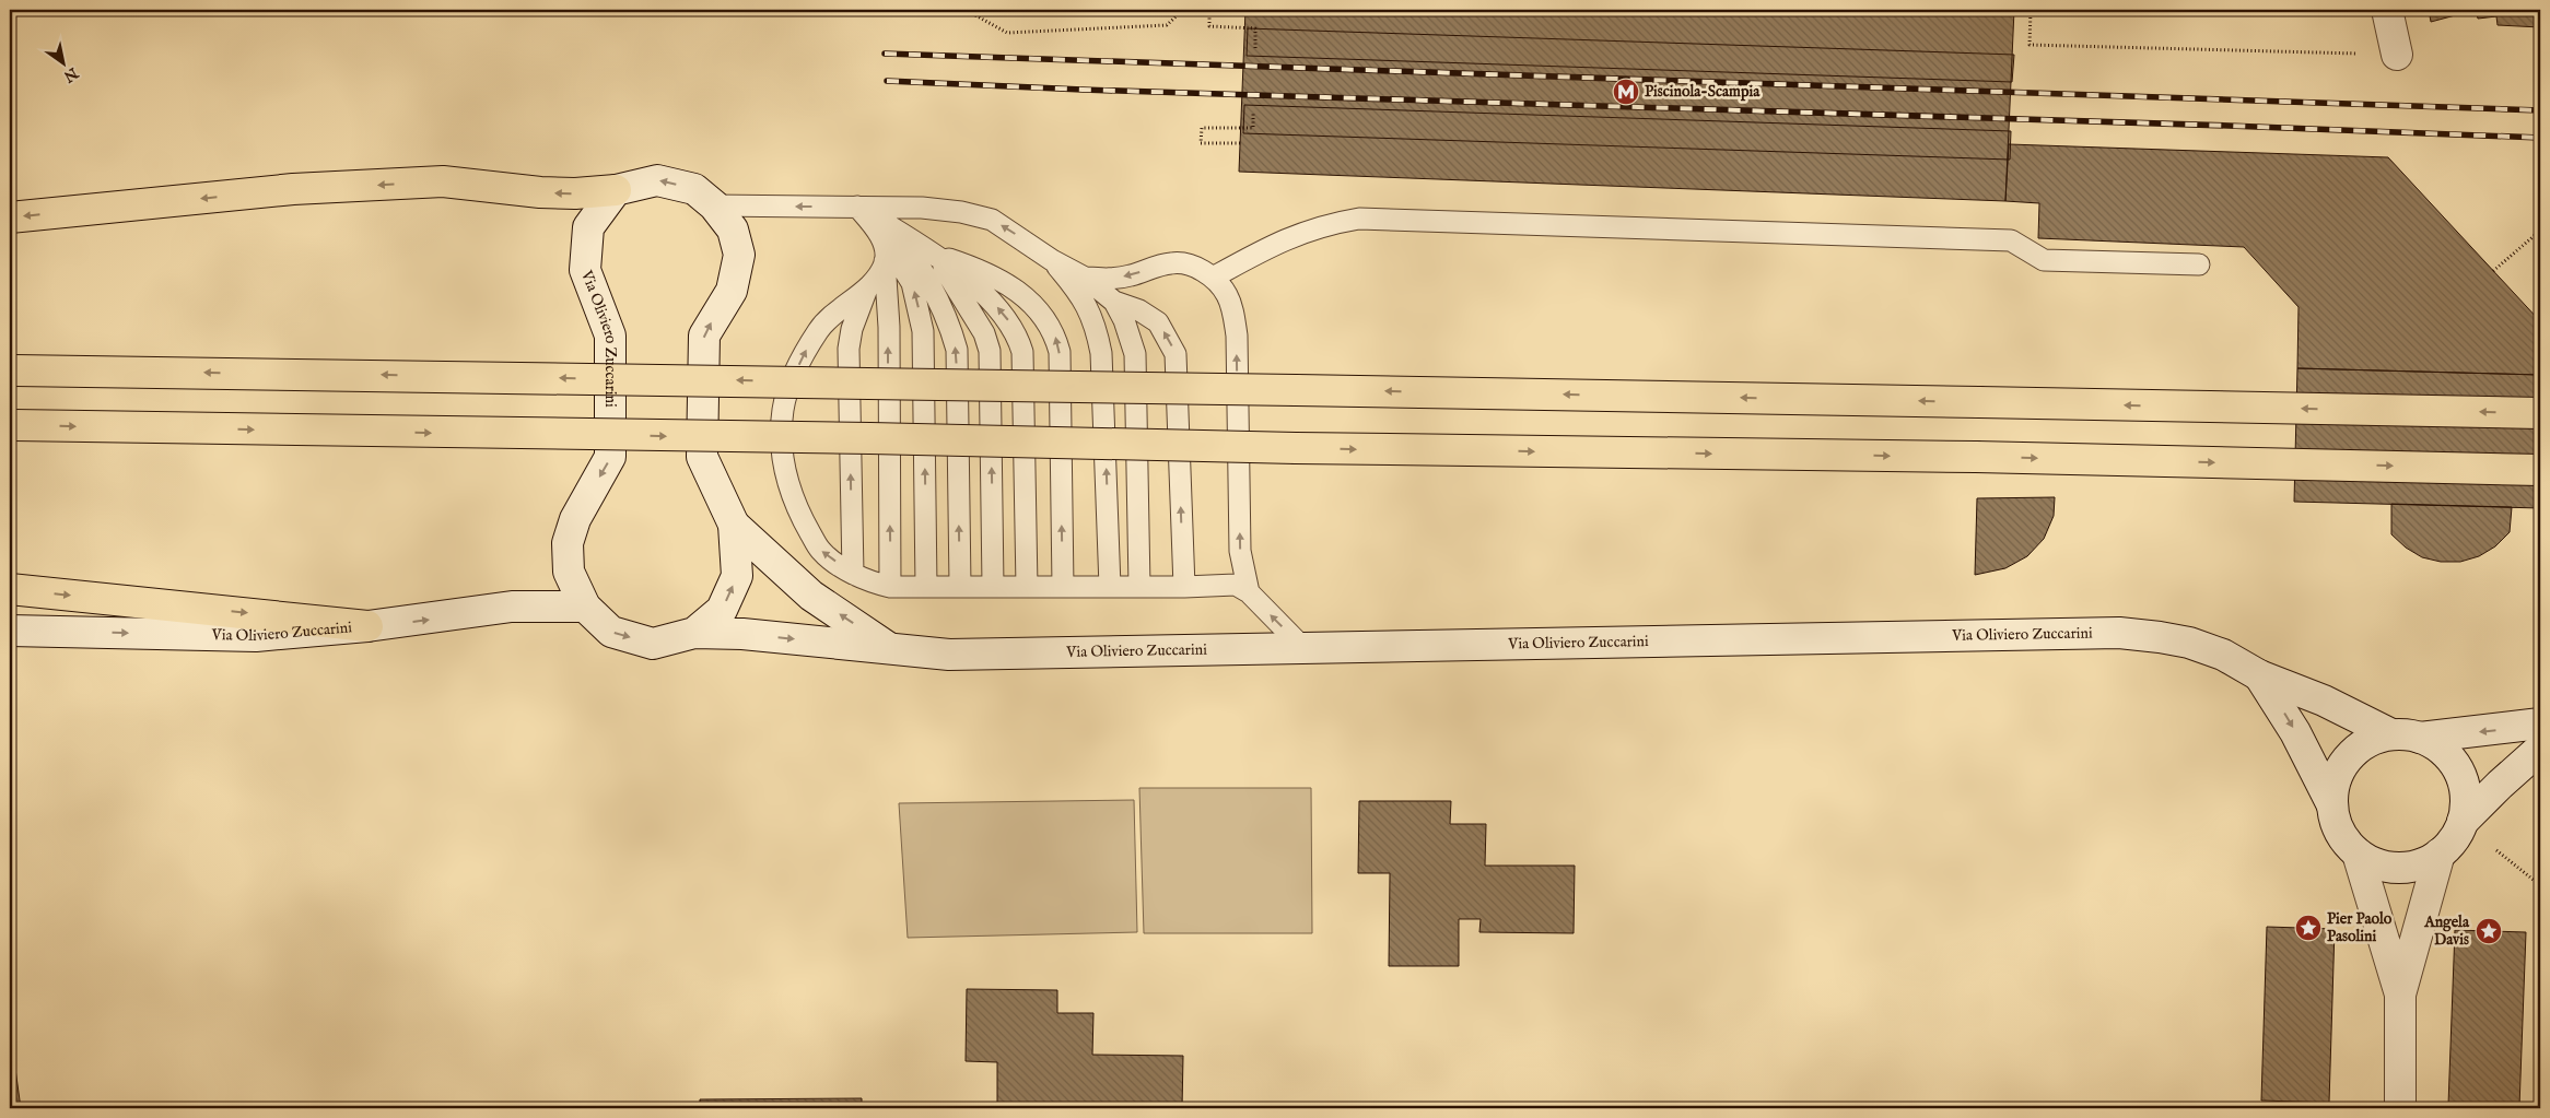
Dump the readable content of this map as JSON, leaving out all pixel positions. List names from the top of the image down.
{
  "streets": {
    "main road": ["Via Oliviero Zuccarini"]
  },
  "places": {
    "metro station": ["Piscinola-Scampia"],
    "place": ["Pier Paolo Pasolini", "Angela Davis"]
  },
  "north": "bottom right"
}
